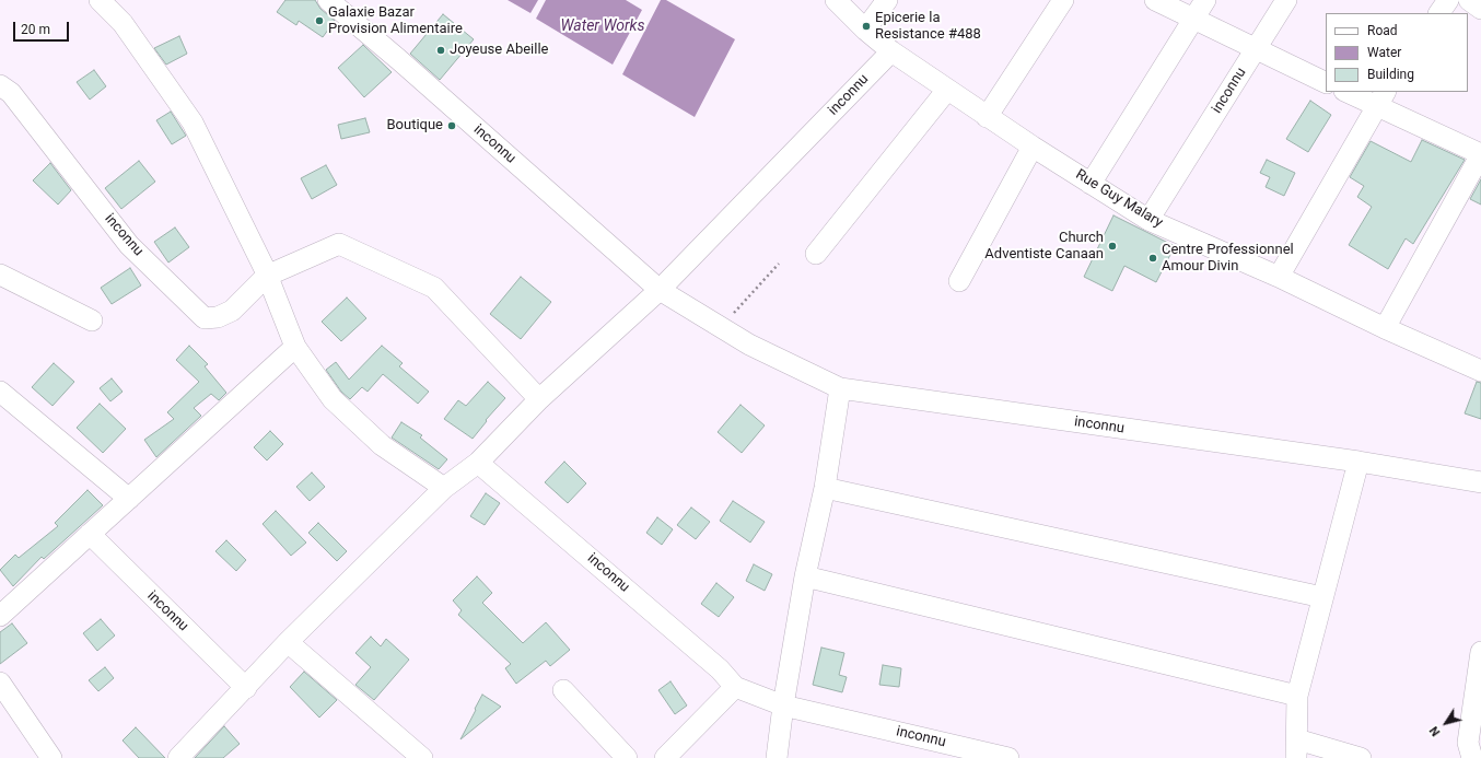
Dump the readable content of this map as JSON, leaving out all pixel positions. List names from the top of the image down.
{
  "streets": {
    "street": ["inconnu", "Rue Guy Malary"]
  },
  "crossings": [
    ["inconnu", "Rue Guy Malary"]
  ],
  "water": ["Water Works"],
  "places": [
    "Galaxie Bazar Provision Alimentaire",
    "Epicerie la Resistance #488",
    "Joyeuse Abeille",
    "Boutique",
    "Church Adventiste Canaan",
    "Centre Professionnel Amour Divin"
  ],
  "legend": ["Road", "Water", "Building"],
  "scale_bar": "20 m",
  "north": "bottom left"
}
